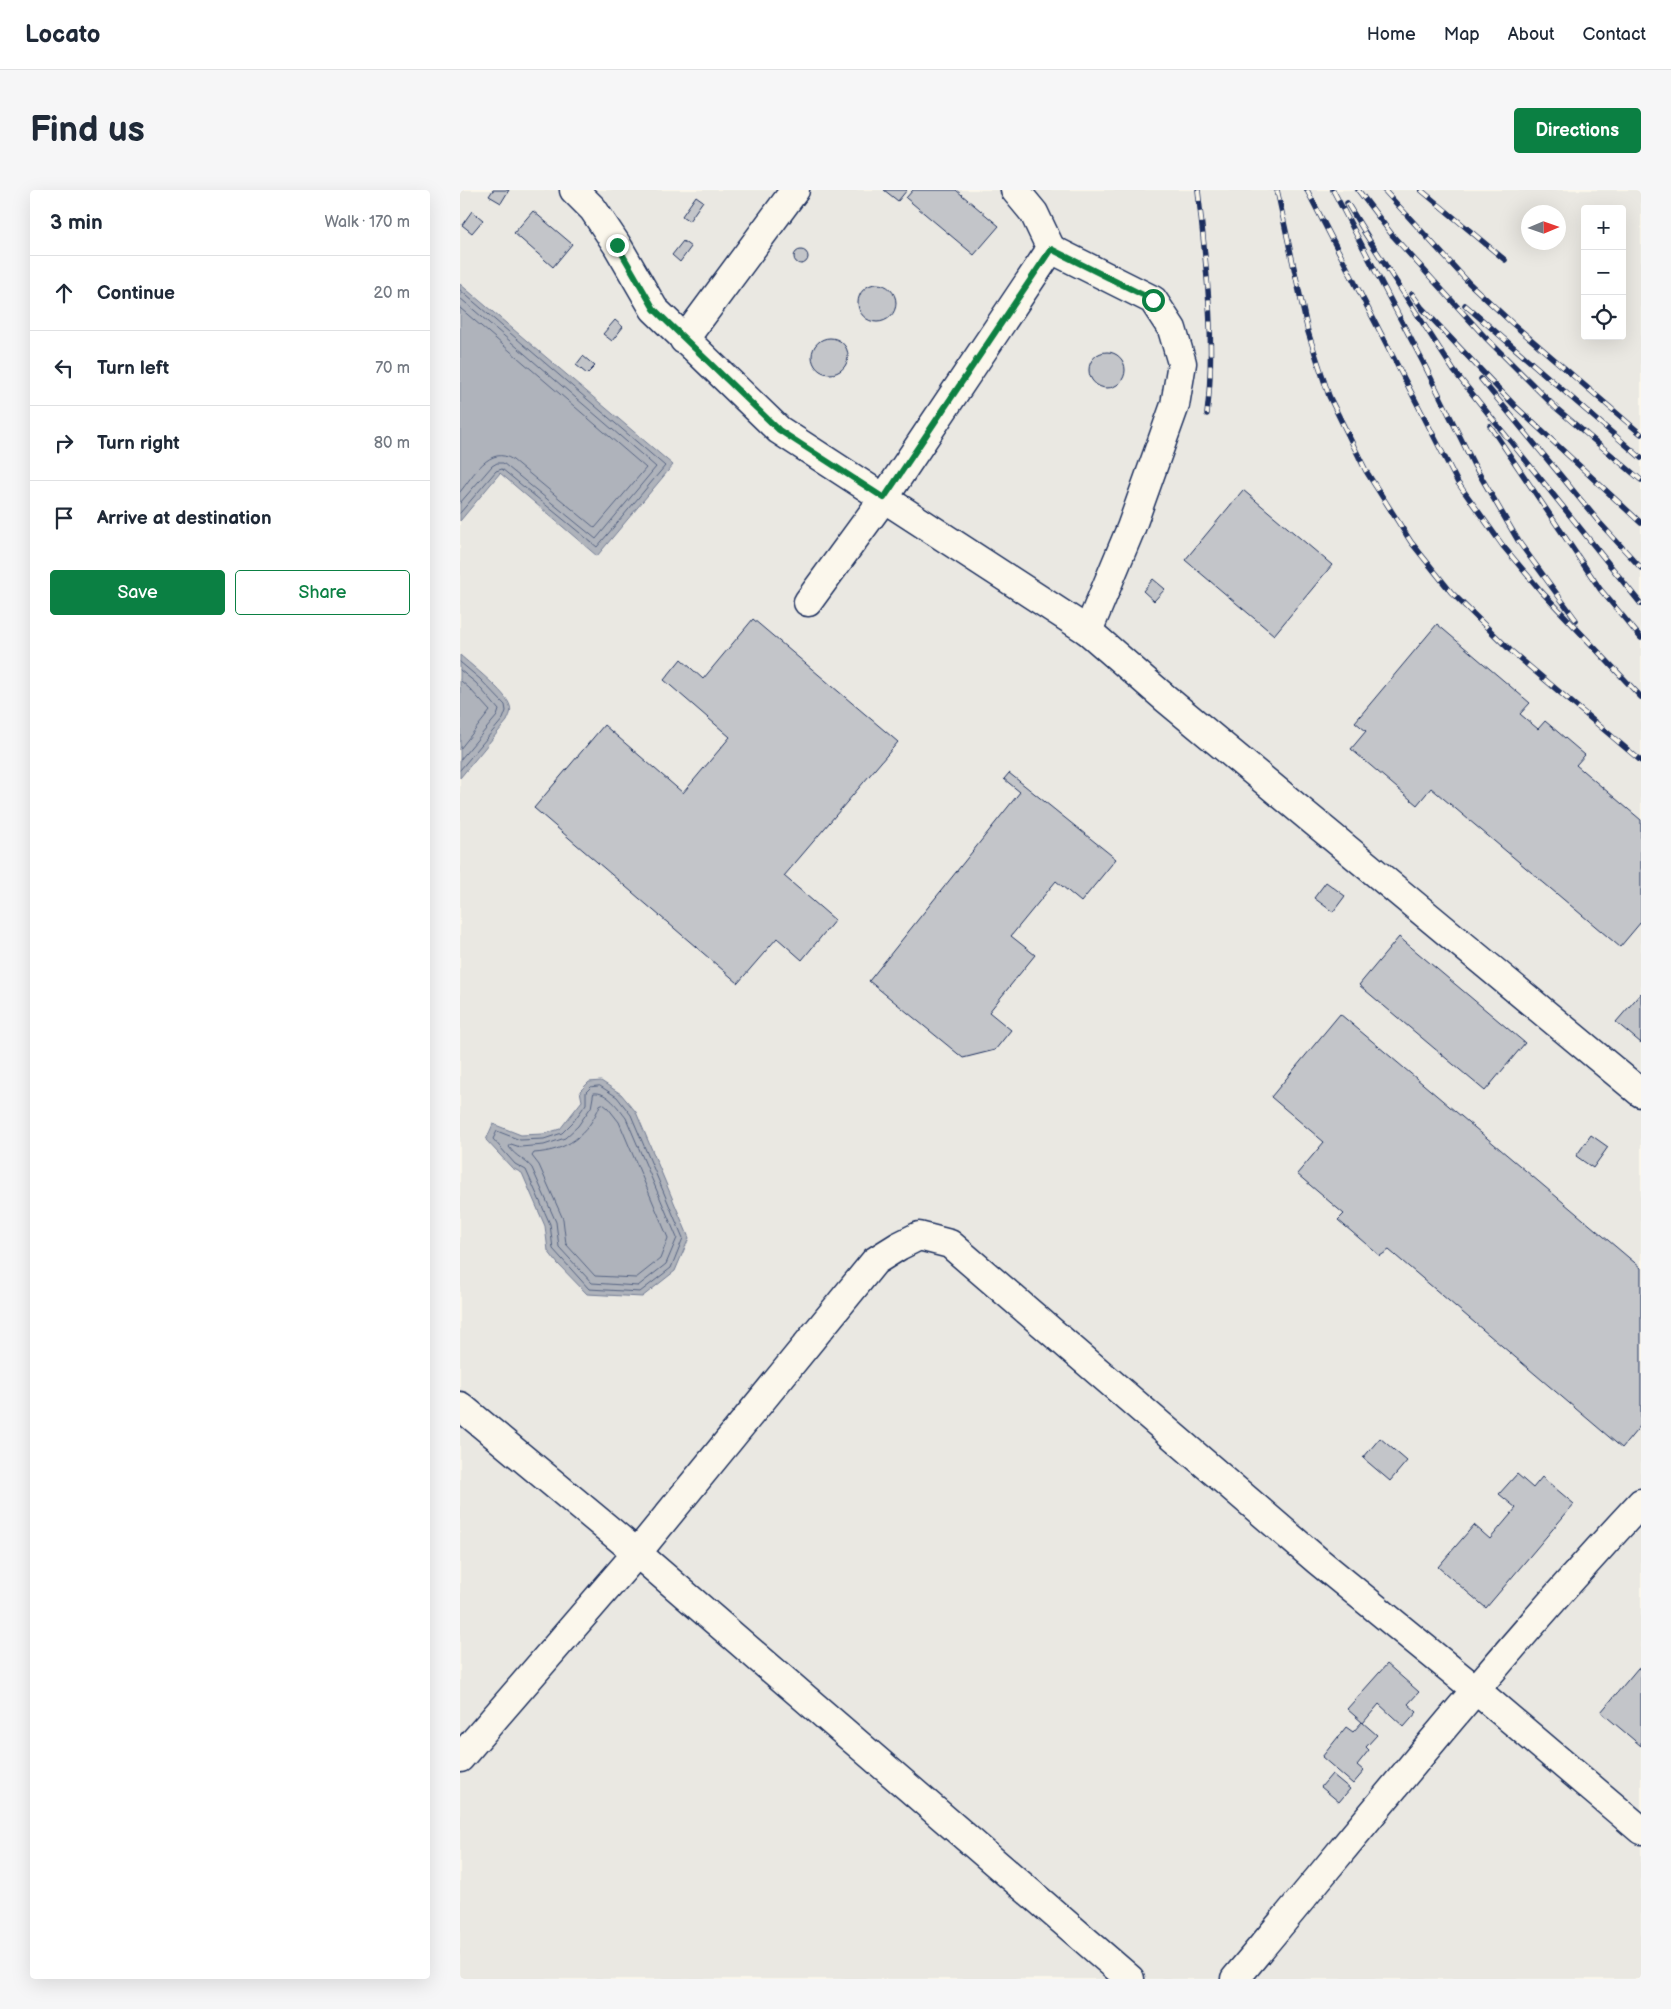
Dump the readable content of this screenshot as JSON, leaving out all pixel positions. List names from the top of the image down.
{
  "north": "right",
  "page": {
    "header": "Locato",
    "nav": [
      "Home",
      "Map",
      "About",
      "Contact"
    ],
    "buttons": [
      "Directions",
      ["Save", "Share"]
    ],
    "title": "Find us",
    "heading": ["3 min", "Walk · 170 m"],
    "map_buttons": ["+", "−"],
    "list": [
      ["Continue", "20 m"],
      ["Turn left", "70 m"],
      ["Turn right", "80 m"],
      "Arrive at destination"
    ]
  }
}
